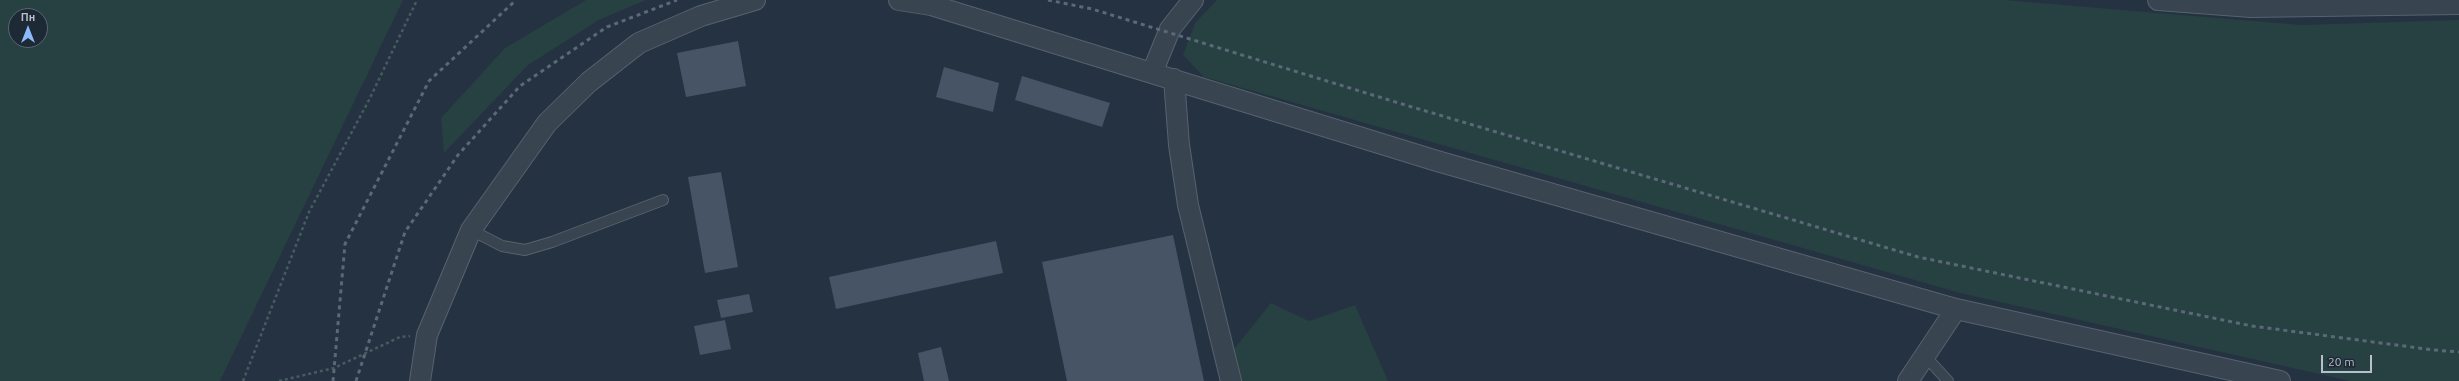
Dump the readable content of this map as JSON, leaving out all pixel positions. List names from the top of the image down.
{
  "scale_bar": "20 m",
  "north": "top"
}
